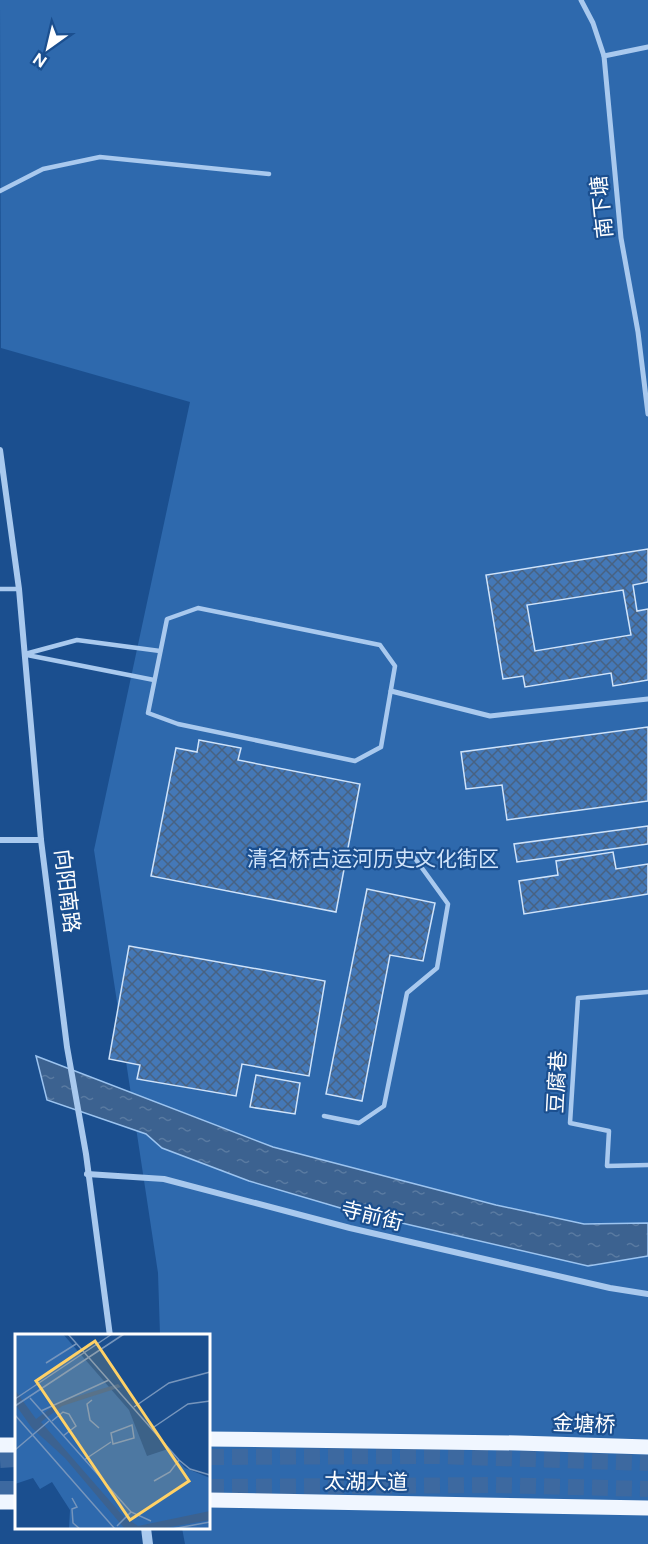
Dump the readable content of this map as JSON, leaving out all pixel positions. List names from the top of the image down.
{
  "streets": {
    "main road": ["金塘桥", "太湖大道"],
    "street": ["南下塘", "向阳南路", "寺前街"],
    "lane": ["豆腐巷"]
  },
  "crossings": [
    ["向阳南路", "寺前街"],
    ["金塘桥", "太湖大道"]
  ],
  "parks": ["清名桥古运河历史文化街区"],
  "north": "bottom left"
}
